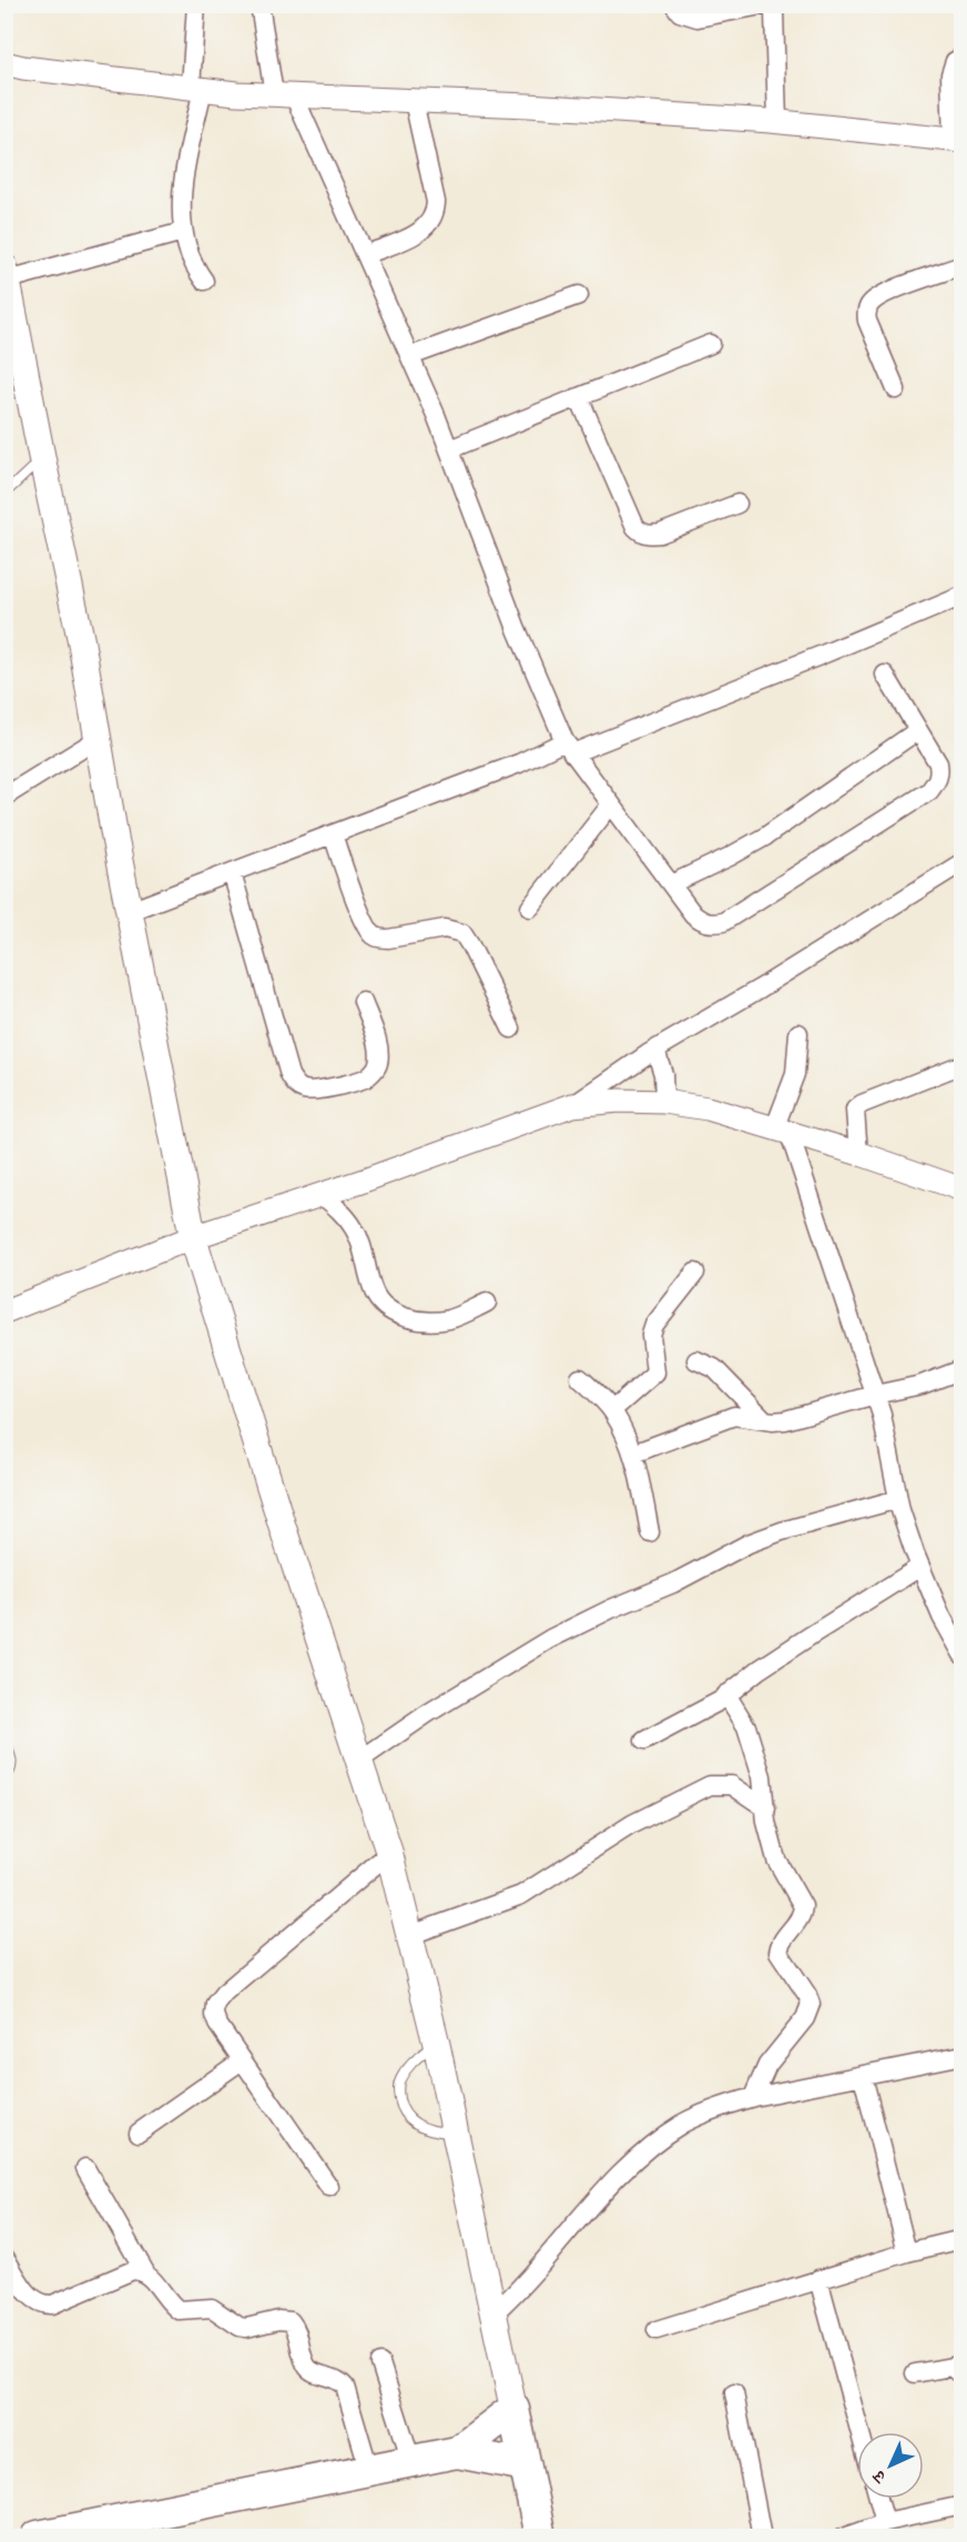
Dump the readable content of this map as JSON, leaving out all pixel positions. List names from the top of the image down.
{
  "north": "bottom left"
}
